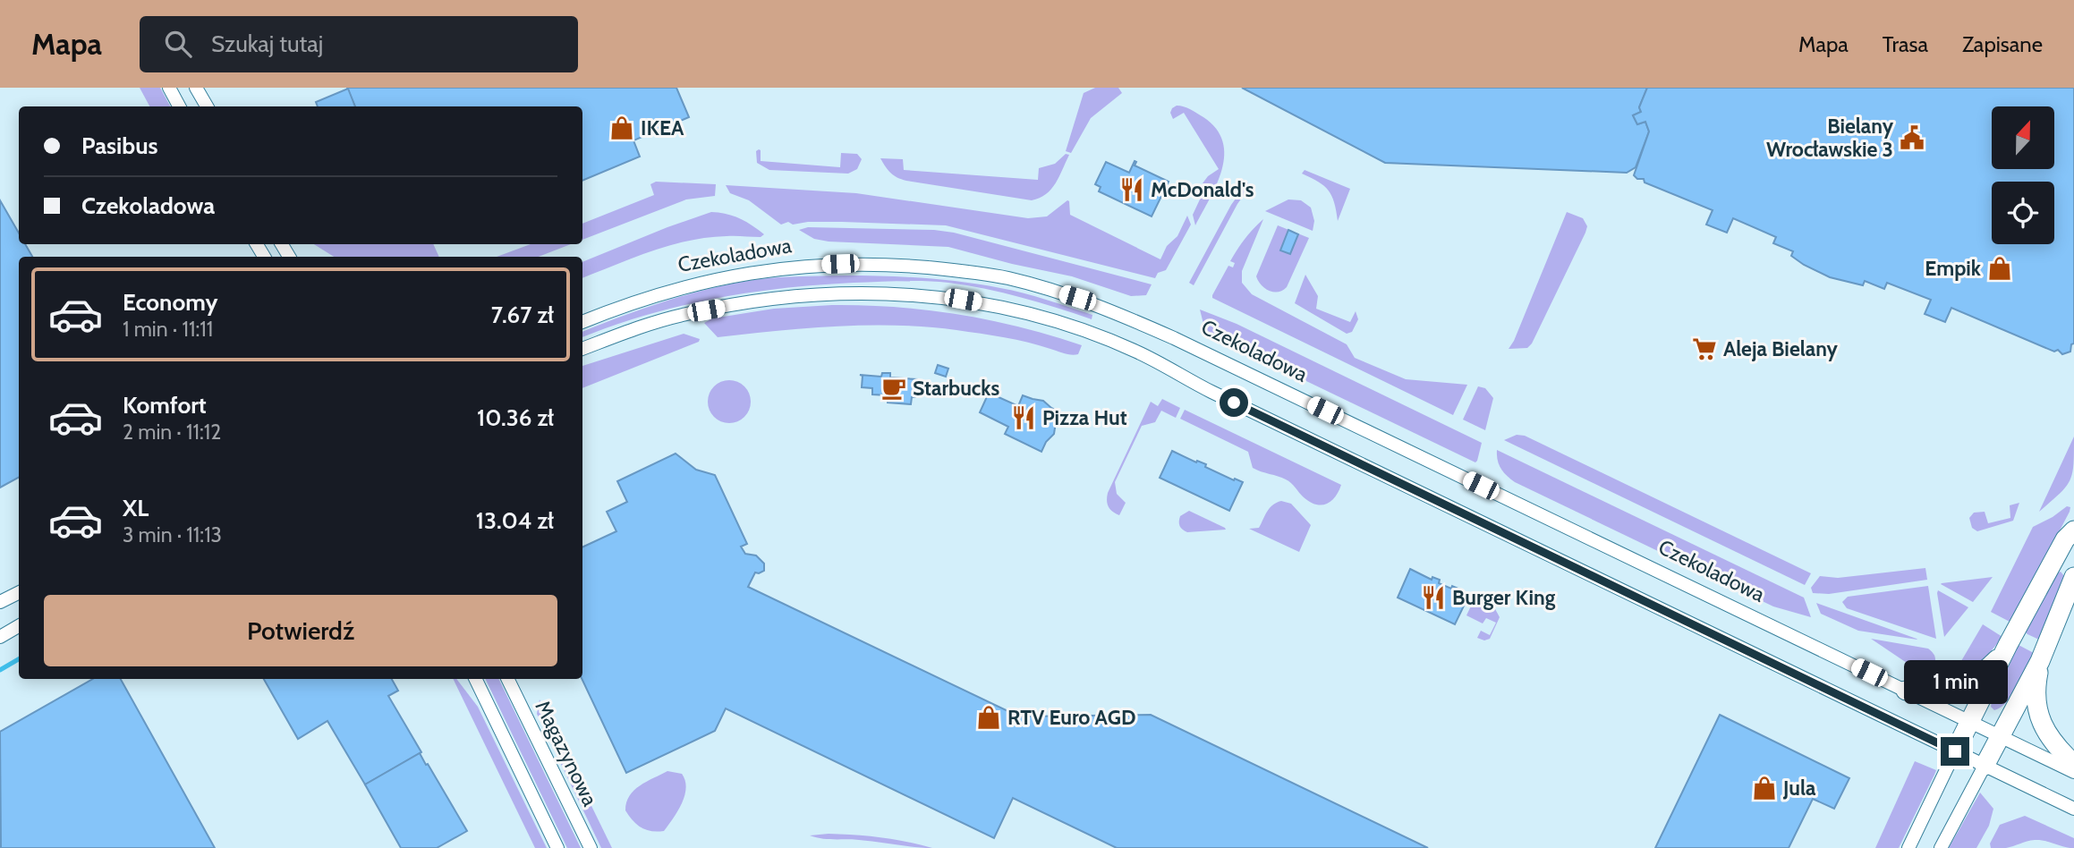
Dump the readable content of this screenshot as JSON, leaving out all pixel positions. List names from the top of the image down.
{
  "streets": {
    "street": ["Czekoladowa", "Magazynowa"]
  },
  "places": {
    "shop": [
      "IKEA",
      "Empik",
      "RTV Euro AGD",
      "Jula"
    ],
    "public building": ["Bielany Wrocławskie 3"],
    "restaurant": ["McDonald's", "Pizza Hut", "Burger King"],
    "supermarket": ["Aleja Bielany"],
    "cafe": ["Starbucks"]
  },
  "north": "top",
  "page": {
    "header": "Mapa",
    "search": "Szukaj tutaj",
    "nav": ["Mapa", "Trasa", "Zapisane"],
    "banner": ["Pasibus", "Czekoladowa"],
    "list": [
      {
        "name": "Economy",
        "note": "1 min · 11:11",
        "value": "7.67 zł"
      },
      {
        "name": "Komfort",
        "note": "2 min · 11:12",
        "value": "10.36 zł"
      },
      {
        "name": "XL",
        "note": "3 min · 11:13",
        "value": "13.04 zł"
      }
    ],
    "buttons": "Potwierdź",
    "bubble": "1 min"
  }
}
